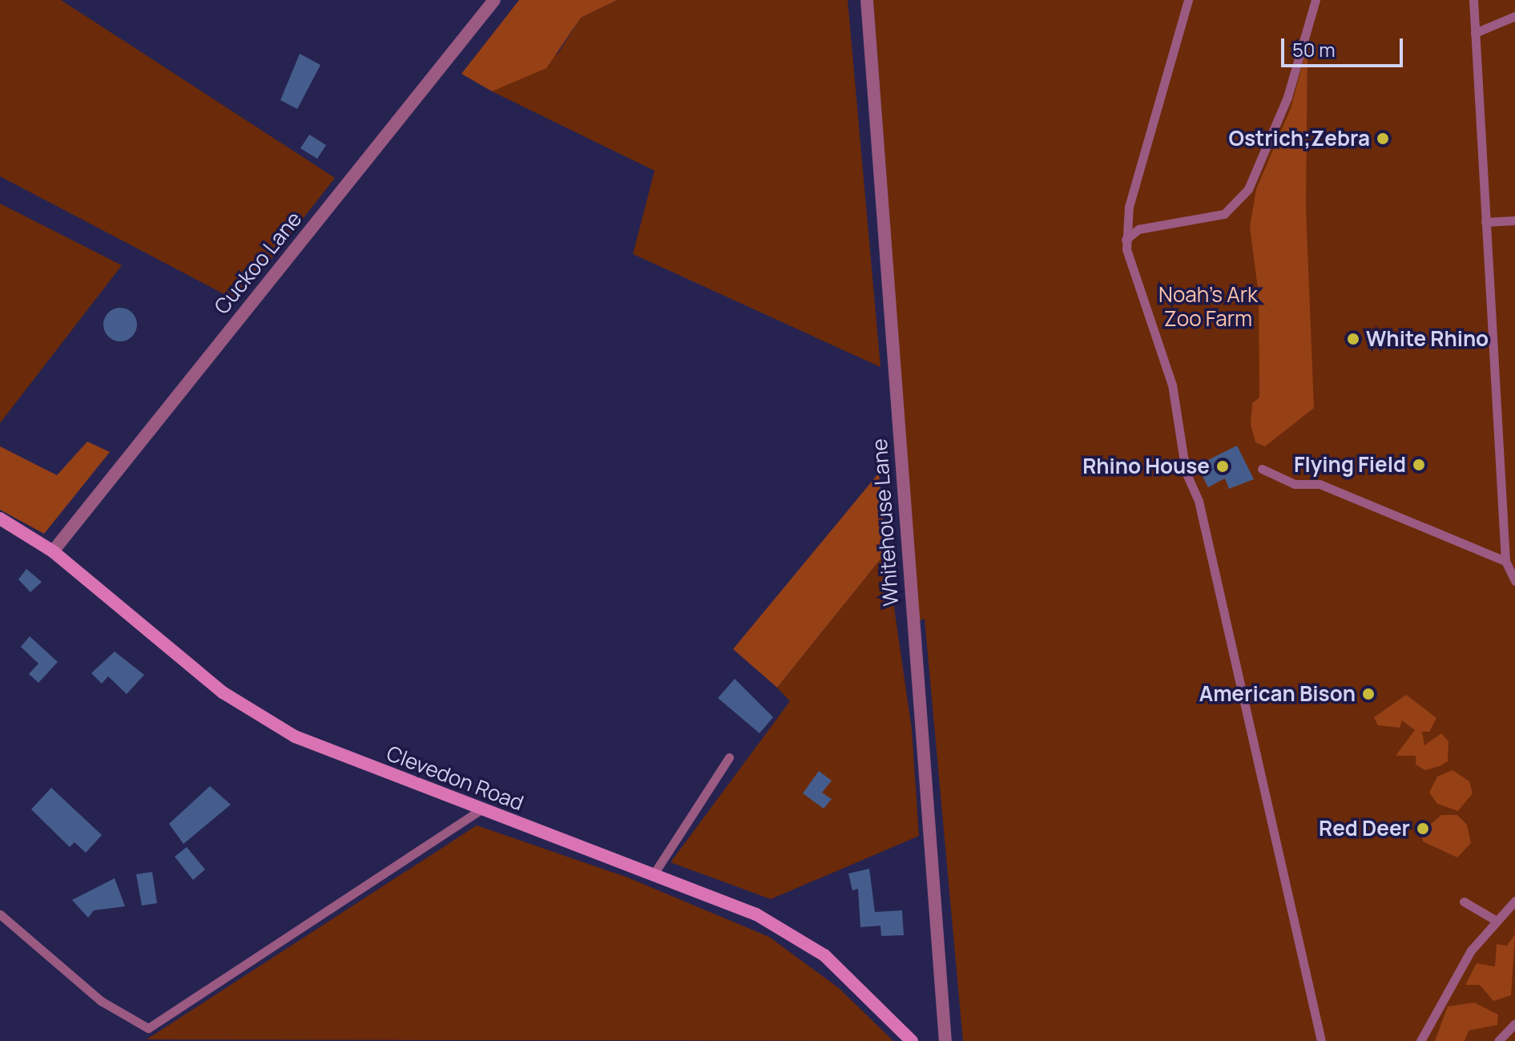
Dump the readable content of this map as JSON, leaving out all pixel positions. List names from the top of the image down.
{
  "streets": {
    "main road": ["Clevedon Road"],
    "street": ["Cuckoo Lane", "Whitehouse Lane"]
  },
  "crossings": [
    ["Cuckoo Lane", "Clevedon Road"]
  ],
  "parks": ["Noah's Ark Zoo Farm"],
  "places": [
    "Ostrich;Zebra",
    "White Rhino",
    "Flying Field",
    "Rhino House",
    "American Bison",
    "Red Deer"
  ],
  "scale_bar": "50 m"
}
